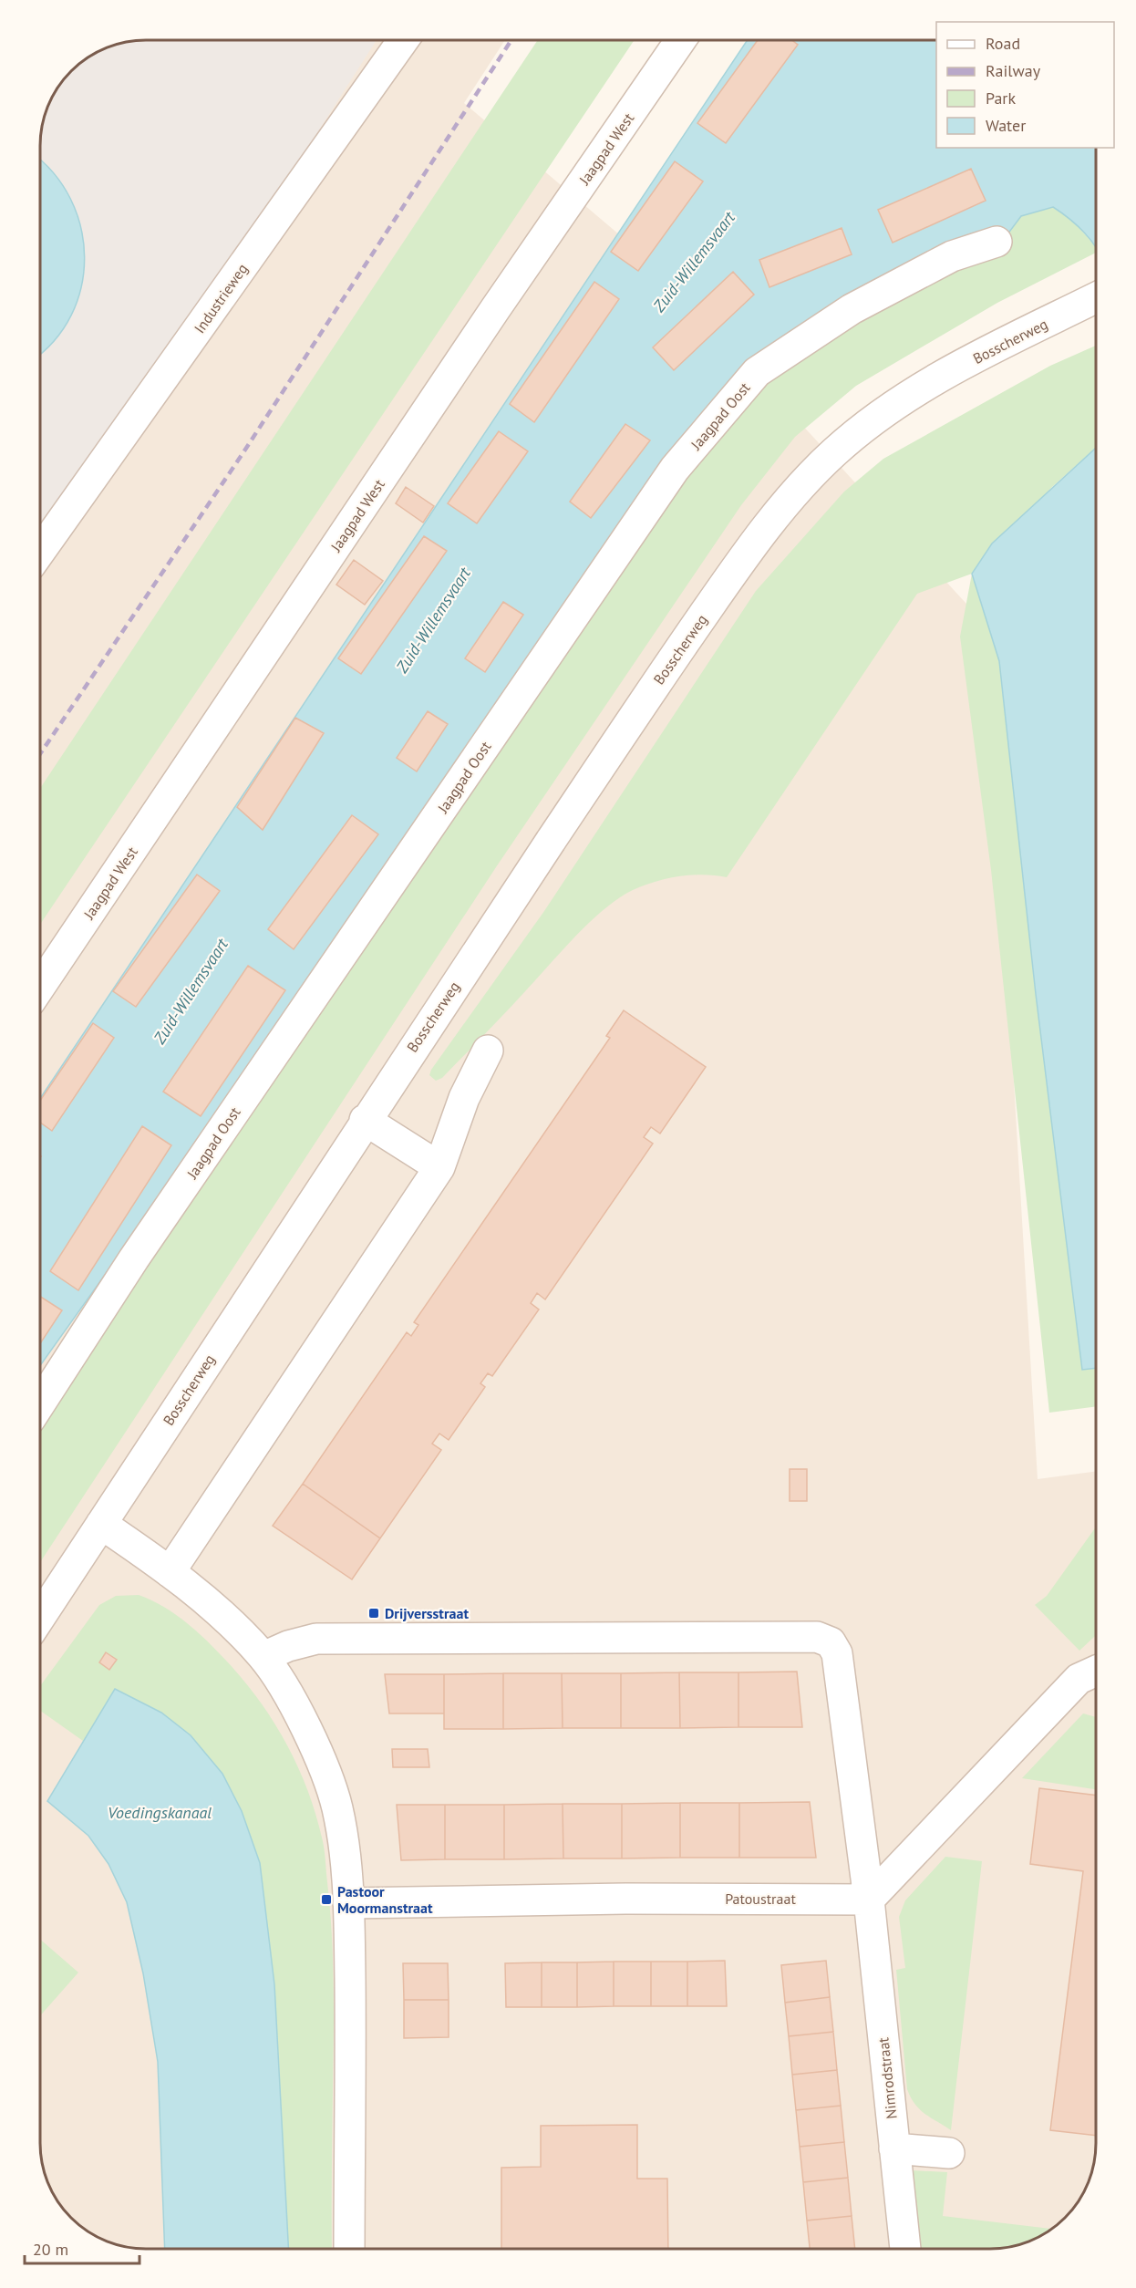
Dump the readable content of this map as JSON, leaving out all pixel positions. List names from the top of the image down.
{
  "streets": {
    "street": [
      "Jaagpad West",
      "Industrieweg",
      "Bosscherweg",
      "Jaagpad Oost",
      "Patoustraat",
      "Nimrodstraat"
    ]
  },
  "crossings": [
    ["Patoustraat", "Nimrodstraat"]
  ],
  "water": ["Zuid-Willemsvaart", "Voedingskanaal"],
  "places": {
    "transit": ["Drijversstraat", "Pastoor Moormanstraat"]
  },
  "legend": [
    "Road",
    "Railway",
    "Park",
    "Water"
  ],
  "scale_bar": "20 m"
}
